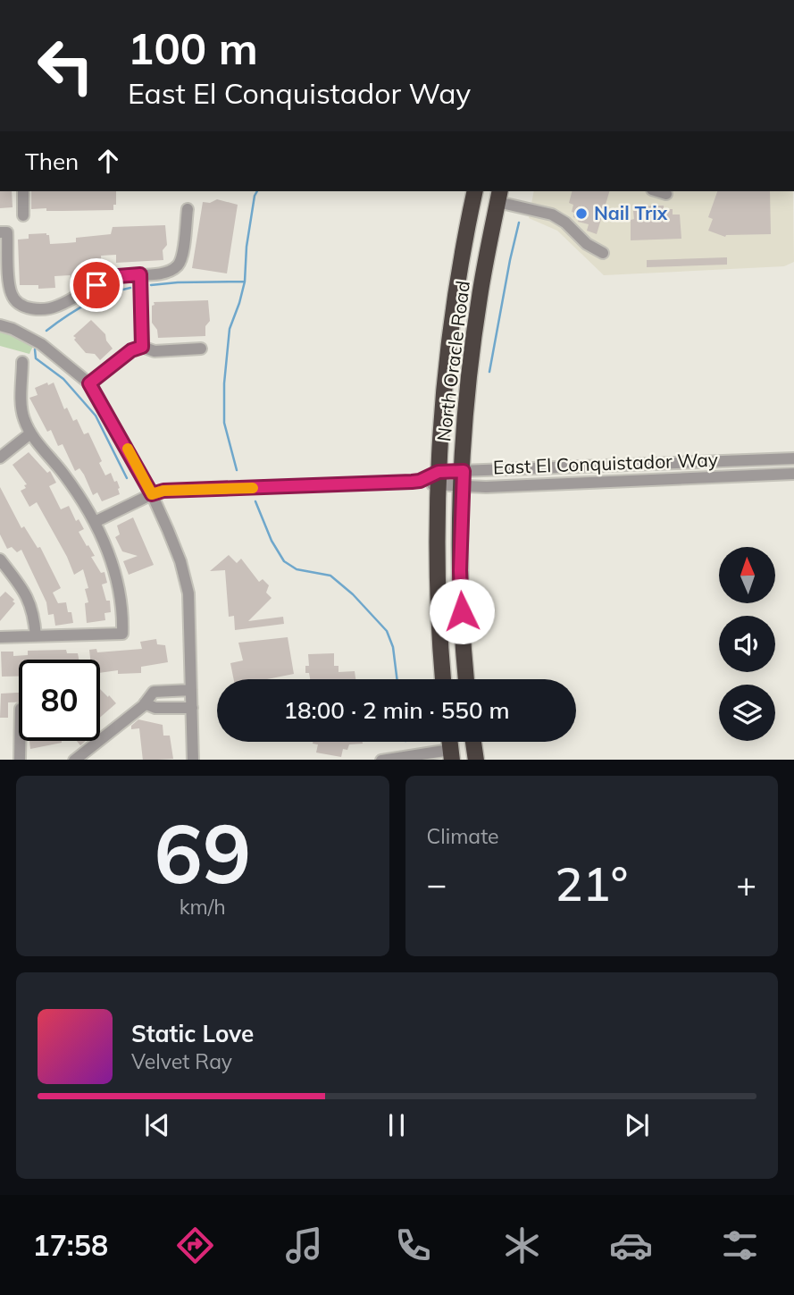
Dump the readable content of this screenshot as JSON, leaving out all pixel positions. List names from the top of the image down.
{
  "streets": {
    "highway": ["North Oracle Road"],
    "street": ["East El Conquistador Way"]
  },
  "crossings": [
    ["North Oracle Road", "East El Conquistador Way"]
  ],
  "places": ["Nail Trix"],
  "north": "top",
  "page": {
    "turn": ["100 m", "East El Conquistador Way"],
    "then": "Then",
    "limit": "80",
    "trip": "18:00 · 2 min · 550 m",
    "tile": [
      ["69", "km/h"],
      "Climate"
    ],
    "heat": ["−", "21°", "+"],
    "song": ["Static Love", "Velvet Ray"],
    "tabs": "17:58"
  }
}
